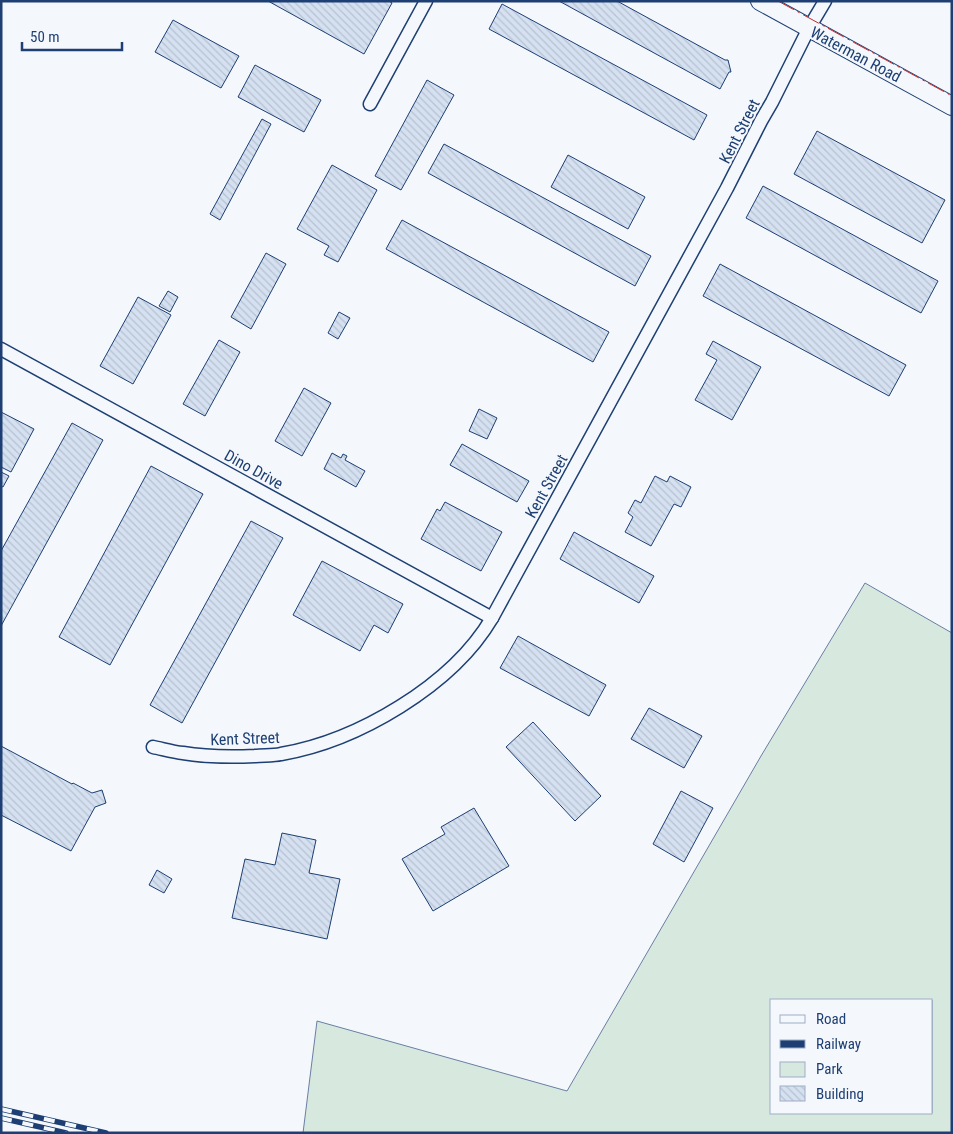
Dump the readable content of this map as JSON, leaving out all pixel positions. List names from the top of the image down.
{
  "streets": {
    "main road": ["Waterman Road"],
    "street": ["Kent Street", "Dino Drive"]
  },
  "crossings": [
    ["Waterman Road", "Kent Street"],
    ["Kent Street", "Dino Drive"]
  ],
  "legend": [
    "Road",
    "Railway",
    "Park",
    "Building"
  ],
  "scale_bar": "50 m"
}
